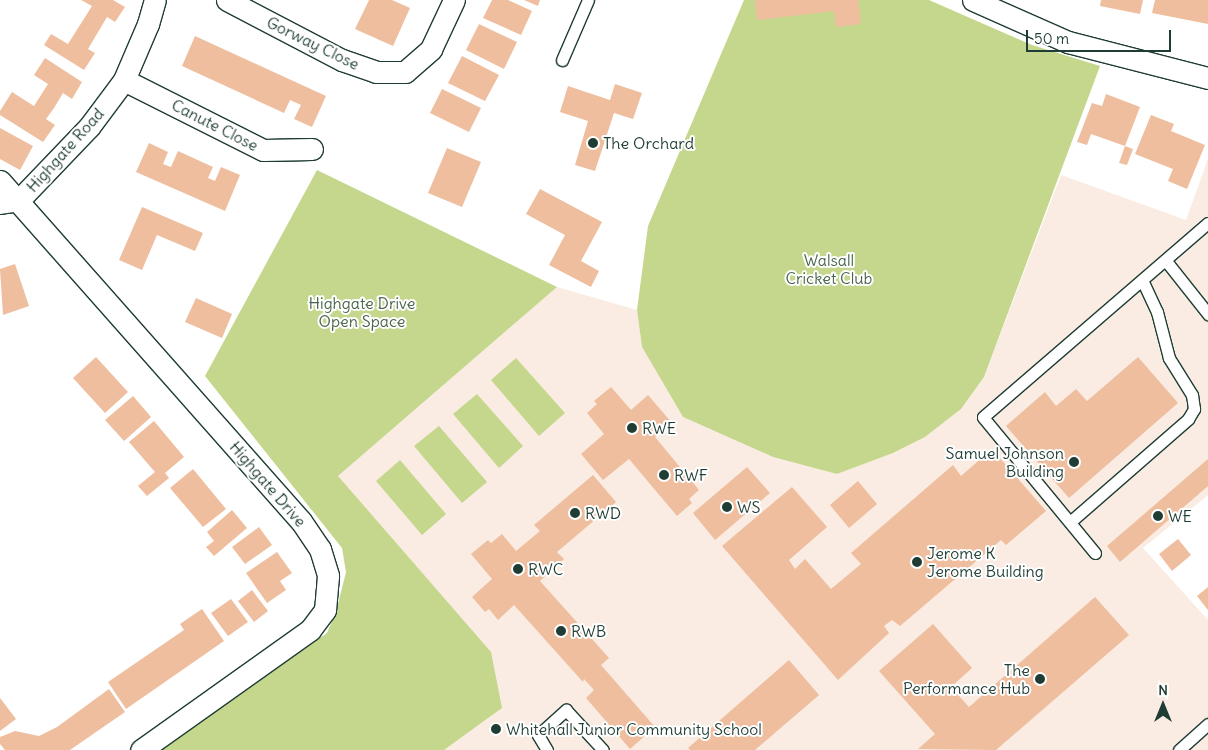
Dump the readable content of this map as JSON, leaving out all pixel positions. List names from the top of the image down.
{
  "streets": {
    "street": [
      "Gorway Close",
      "Canute Close",
      "Highgate Road",
      "Highgate Drive"
    ]
  },
  "crossings": [
    ["Canute Close", "Highgate Road"],
    ["Highgate Road", "Highgate Drive"]
  ],
  "parks": ["Walsall Cricket Club", "Highgate Drive Open Space"],
  "places": [
    "The Orchard",
    "RWE",
    "Samuel Johnson Building",
    "RWF",
    "WS",
    "RWD",
    "WE",
    "Jerome K Jerome Building",
    "RWC",
    "RWB",
    "The Performance Hub",
    "Whitehall Junior Community School"
  ],
  "scale_bar": "50 m",
  "north": "top"
}
